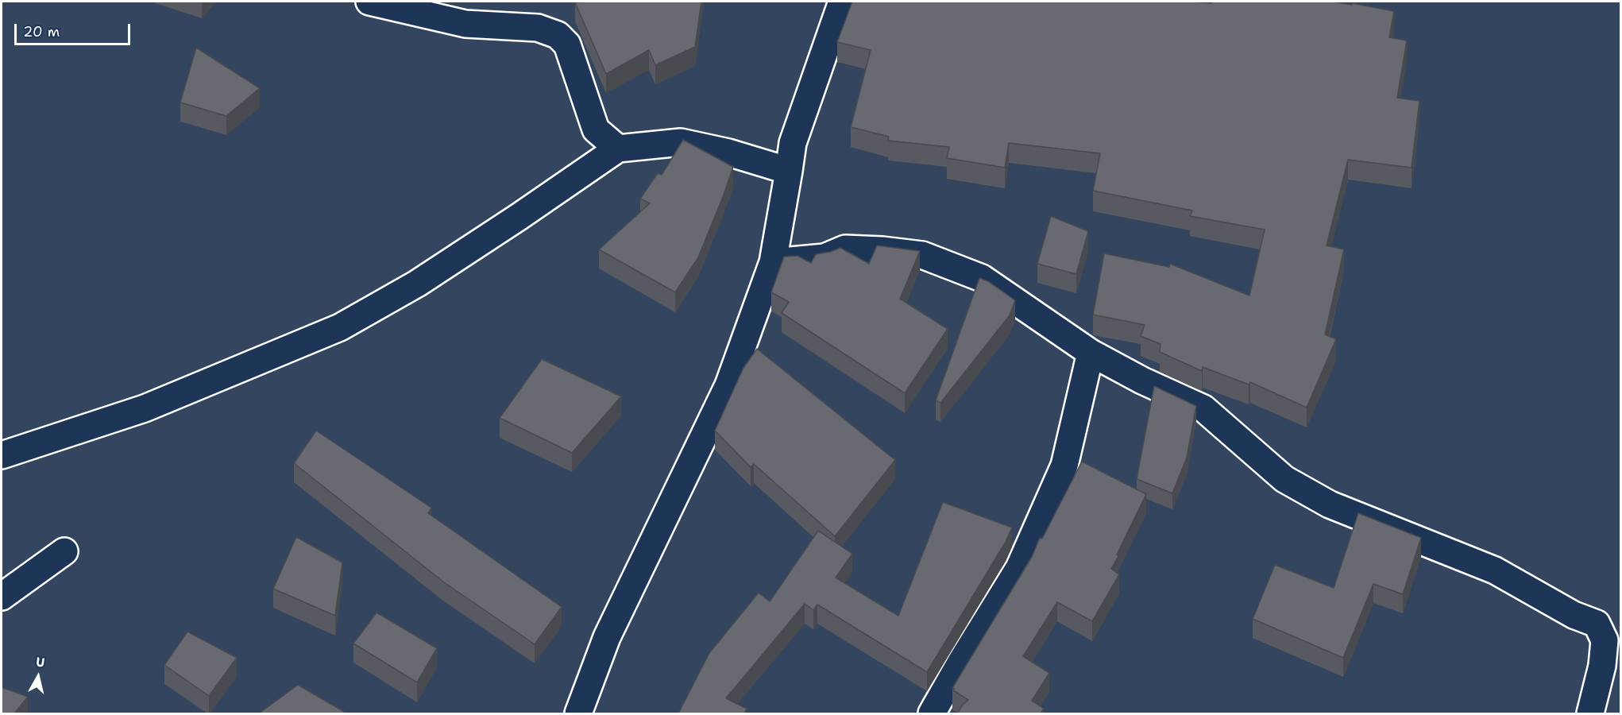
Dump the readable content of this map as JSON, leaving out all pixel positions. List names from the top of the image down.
{
  "scale_bar": "20 m",
  "north": "top"
}
